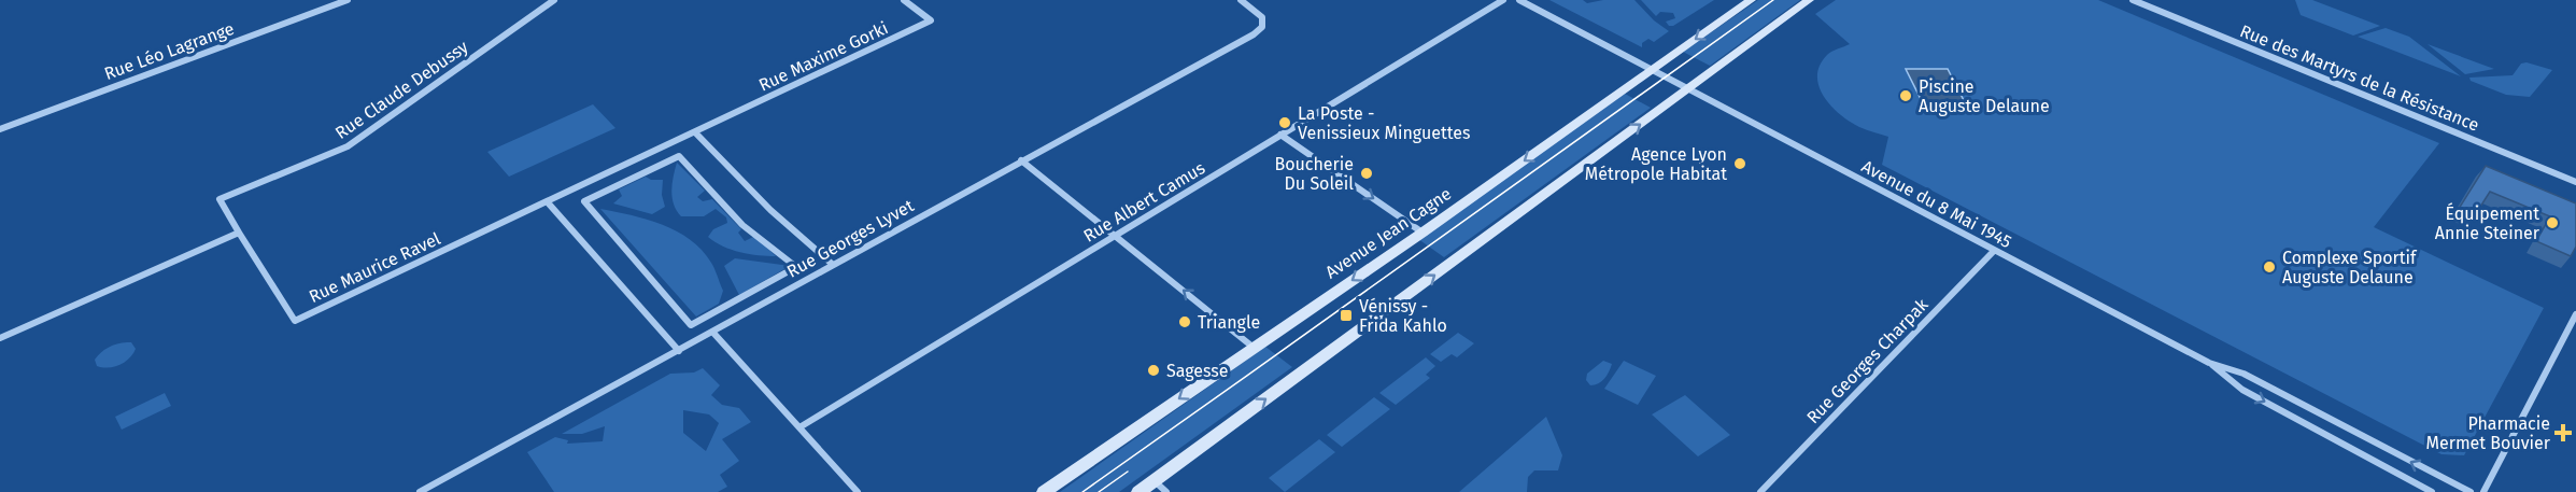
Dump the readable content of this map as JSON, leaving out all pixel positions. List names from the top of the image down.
{
  "streets": {
    "street": [
      "Rue Léo Lagrange",
      "Rue Maxime Gorki",
      "Rue des Martyrs de la Résistance",
      "Rue Claude Debussy",
      "Rue Albert Camus",
      "Avenue du 8 Mai 1945",
      "Avenue Jean Cagne",
      "Rue Georges Lyvet",
      "Rue Maurice Ravel",
      "Rue Georges Charpak"
    ]
  },
  "crossings": [
    ["Rue Maxime Gorki", "Rue Maurice Ravel"],
    ["Rue Claude Debussy", "Rue Maurice Ravel"],
    ["Avenue du 8 Mai 1945", "Avenue Jean Cagne"],
    ["Avenue du 8 Mai 1945", "Rue Georges Charpak"]
  ],
  "places": {
    "other": [
      "Piscine Auguste Delaune",
      "La Poste - Venissieux Minguettes",
      "Agence Lyon Métropole Habitat",
      "Boucherie Du Soleil",
      "Équipement Annie Steiner",
      "Complexe Sportif Auguste Delaune",
      "Triangle",
      "Sagesse"
    ],
    "transit": ["Vénissy - Frida Kahlo"],
    "health": ["Pharmacie Mermet Bouvier"]
  }
}
